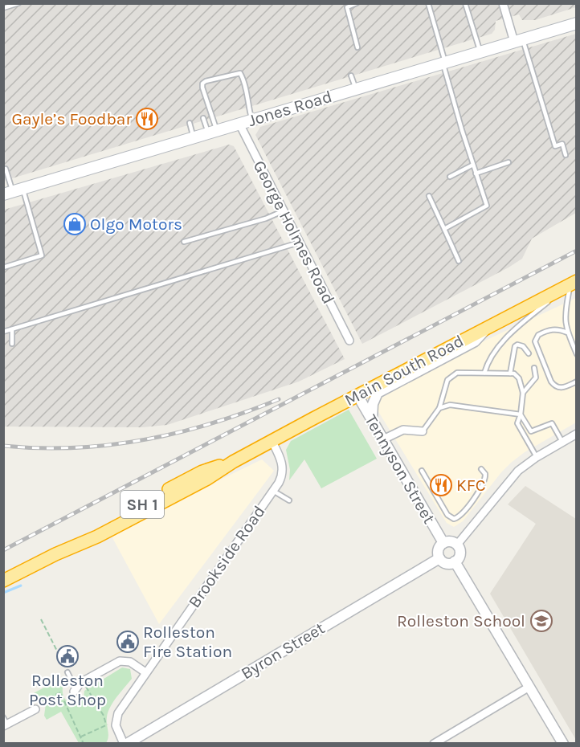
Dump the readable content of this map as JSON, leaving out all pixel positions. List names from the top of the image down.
{
  "streets": {
    "highway": ["Main South Road", "SH 1"],
    "main road": ["Jones Road"],
    "street": [
      "George Holmes Road",
      "Tennyson Street",
      "Brookside Road",
      "Byron Street"
    ]
  },
  "crossings": [
    ["Jones Road", "George Holmes Road"],
    ["Main South Road", "Tennyson Street"],
    ["Main South Road", "Brookside Road"],
    ["Tennyson Street", "Byron Street"]
  ],
  "places": {
    "restaurant": ["Gayle’s Foodbar", "KFC"],
    "shop": ["Olgo Motors"],
    "school or university": ["Rolleston School"],
    "public building": ["Rolleston Fire Station", "Rolleston Post Shop"]
  }
}
